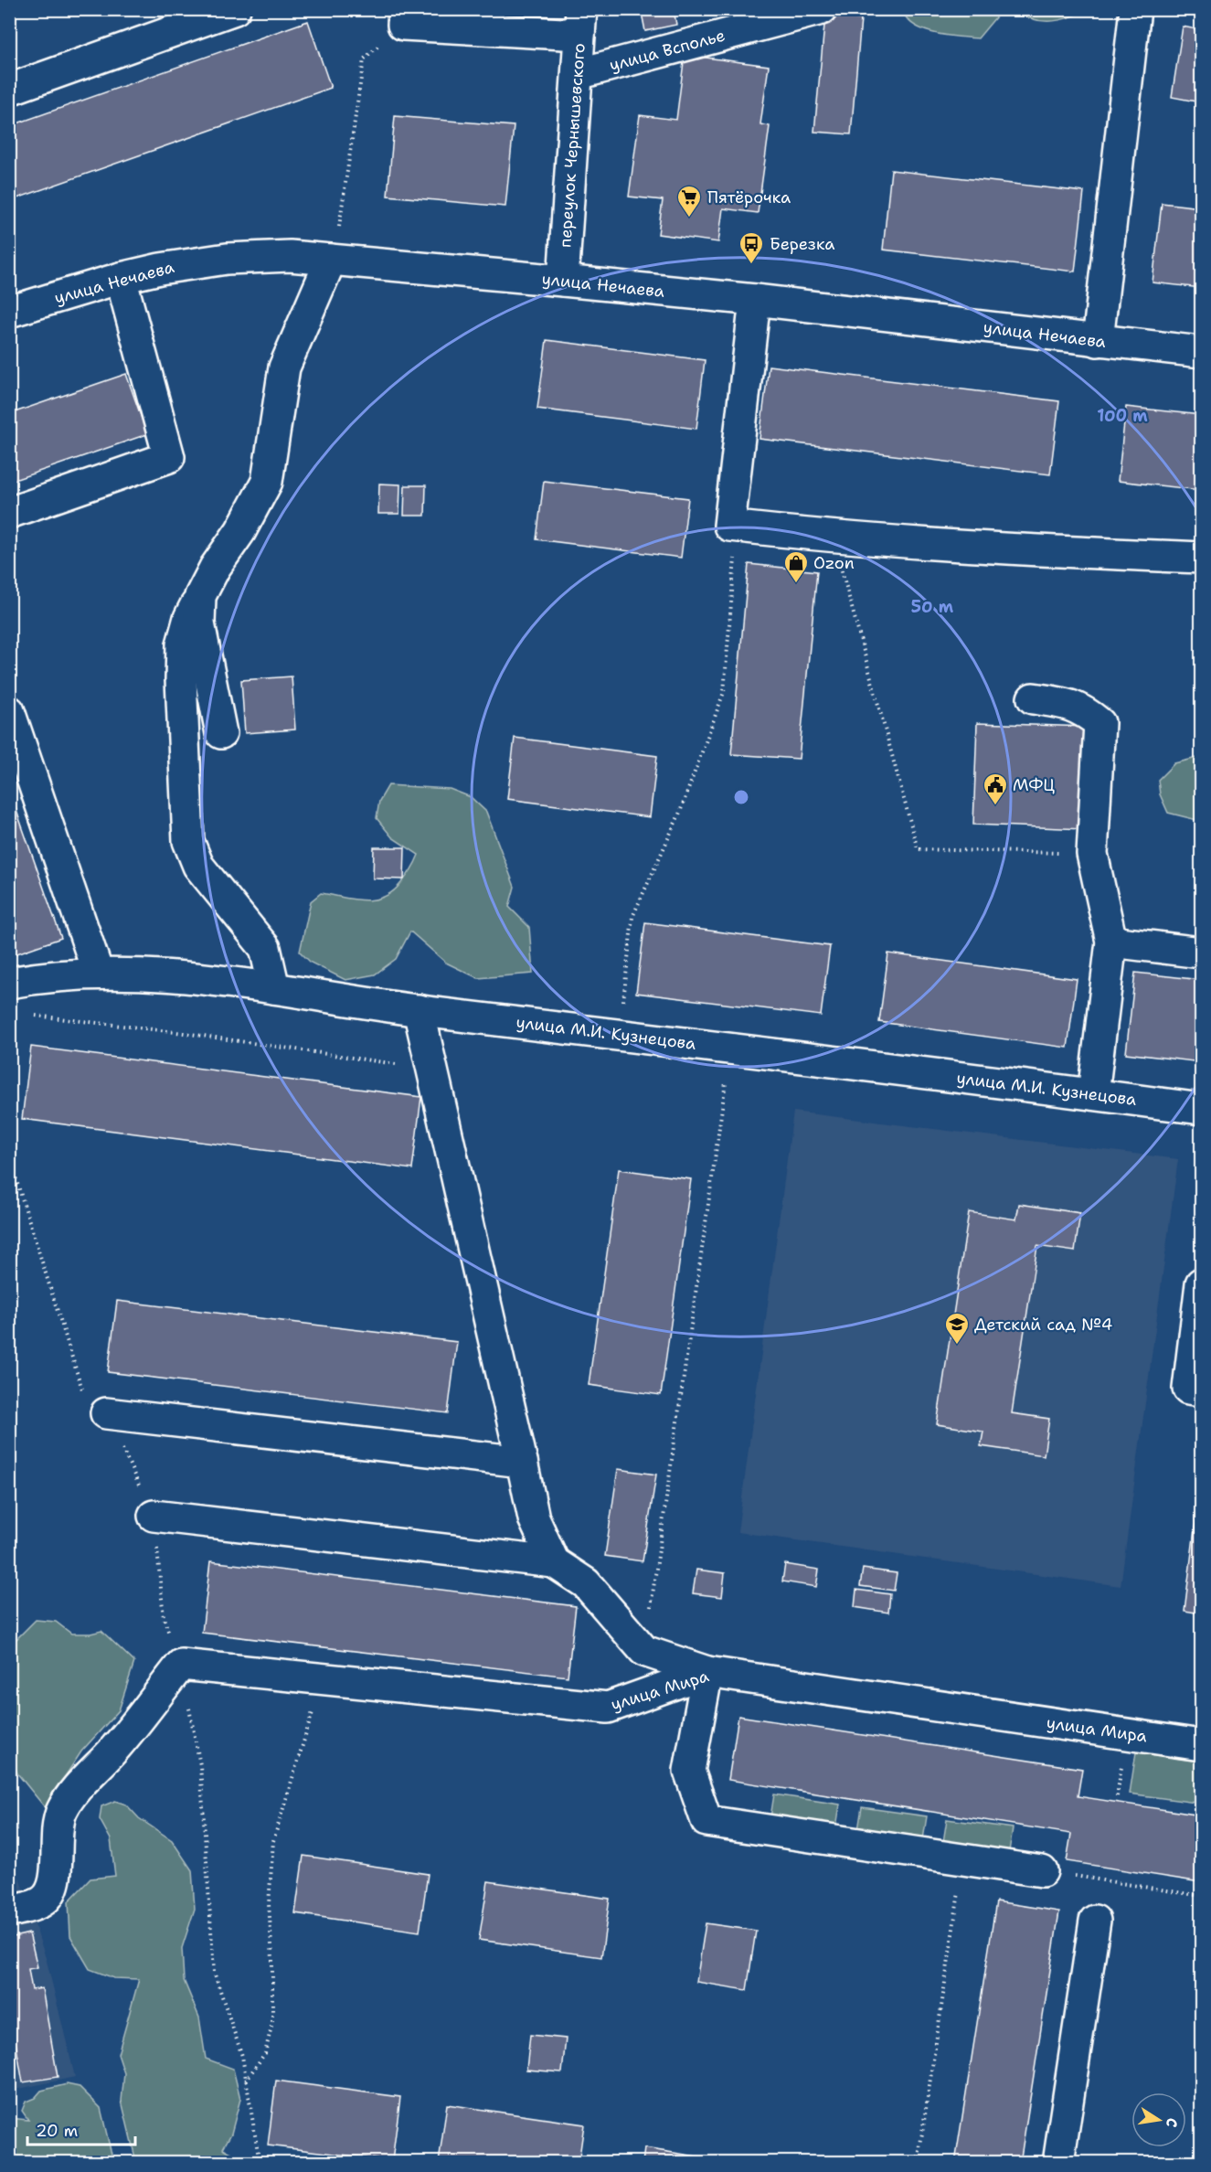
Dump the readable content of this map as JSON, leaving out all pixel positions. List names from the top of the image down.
{
  "streets": {
    "street": [
      "улица Всполье",
      "переулок Чернышевского",
      "улица Нечаева",
      "улица М.И. Кузнецова",
      "улица Мира"
    ]
  },
  "crossings": [
    ["улица Всполье", "переулок Чернышевского"],
    ["переулок Чернышевского", "улица Нечаева"]
  ],
  "places": {
    "supermarket": ["Пятёрочка"],
    "bus stop": ["Березка"],
    "shop": ["Ozon"],
    "public building": ["МФЦ"],
    "school or university": ["Детский сад №4"]
  },
  "scale_bar": "20 m",
  "north": "right",
  "rings": ["100 m", "50 m"]
}
